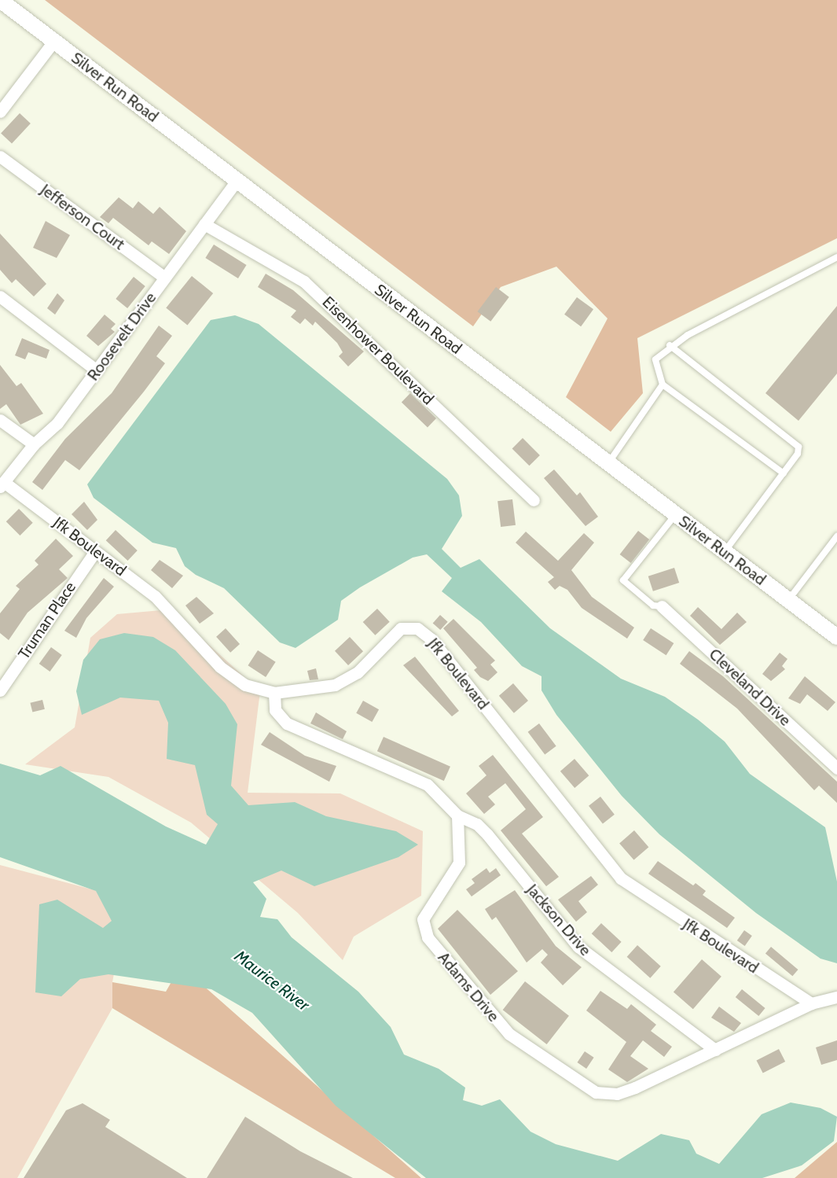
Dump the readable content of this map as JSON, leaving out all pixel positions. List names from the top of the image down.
{
  "streets": {
    "main road": ["Silver Run Road"],
    "street": [
      "Jefferson Court",
      "Roosevelt Drive",
      "Eisenhower Boulevard",
      "Jfk Boulevard",
      "Truman Place",
      "Cleveland Drive",
      "Jackson Drive",
      "Adams Drive"
    ]
  },
  "crossings": [
    ["Silver Run Road", "Roosevelt Drive"],
    ["Jefferson Court", "Roosevelt Drive"],
    ["Roosevelt Drive", "Eisenhower Boulevard"],
    ["Roosevelt Drive", "Jfk Boulevard"],
    ["Jfk Boulevard", "Truman Place"],
    ["Jfk Boulevard", "Adams Drive"],
    ["Jackson Drive", "Adams Drive"]
  ],
  "water": ["Maurice River"]
}
